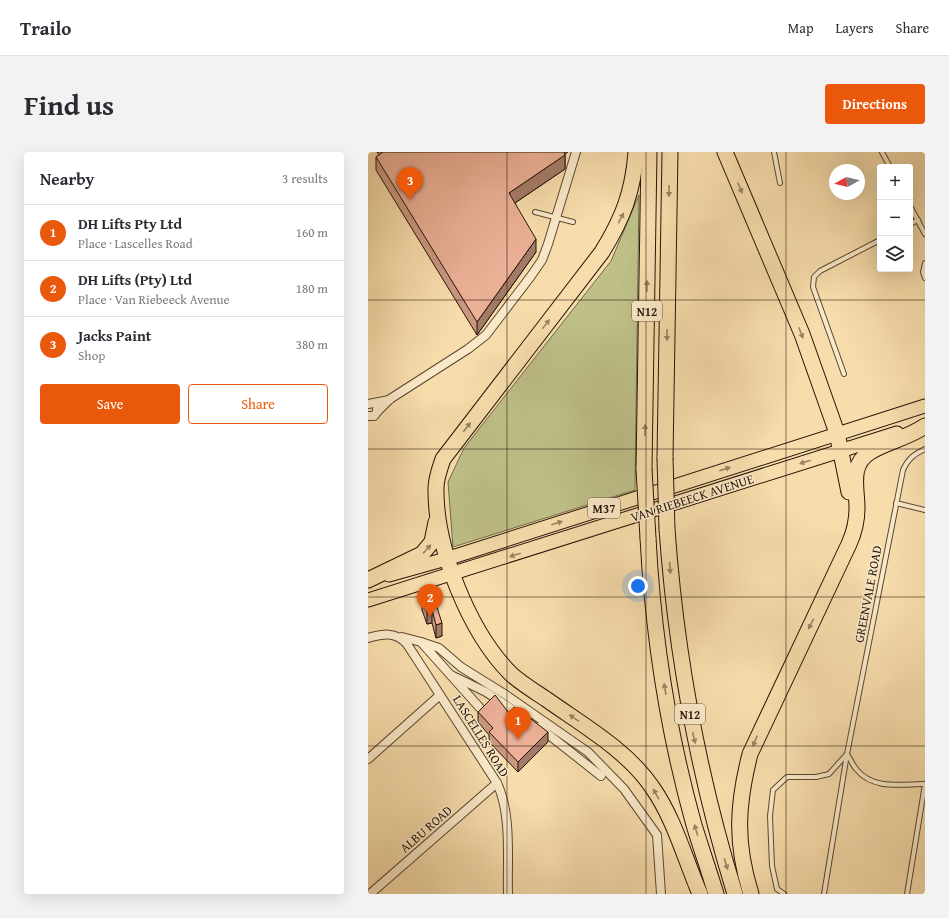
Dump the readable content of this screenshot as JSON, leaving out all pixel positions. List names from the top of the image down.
{
  "streets": {
    "highway": ["N12"],
    "main road": ["VAN RIEBEECK AVENUE", "M37"],
    "street": ["LASCELLES ROAD", "ALBU ROAD"],
    "lane": ["GREENVALE ROAD"]
  },
  "crossings": [
    ["LASCELLES ROAD", "ALBU ROAD"]
  ],
  "north": "left",
  "page": {
    "header": "Trailo",
    "nav": ["Map", "Layers", "Share"],
    "title": "Find us",
    "buttons": [
      "Directions",
      ["Save", "Share"]
    ],
    "heading": ["Nearby", "3 results"],
    "map_buttons": ["+", "−"],
    "pins": ["3", "2", "1"],
    "list": [
      {
        "mark": "1",
        "name": "DH Lifts Pty Ltd",
        "note": "Place · Lascelles Road",
        "value": "160 m"
      },
      {
        "mark": "2",
        "name": "DH Lifts (Pty) Ltd",
        "note": "Place · Van Riebeeck Avenue",
        "value": "180 m"
      },
      {
        "mark": "3",
        "name": "Jacks Paint",
        "note": "Shop",
        "value": "380 m"
      }
    ]
  }
}
